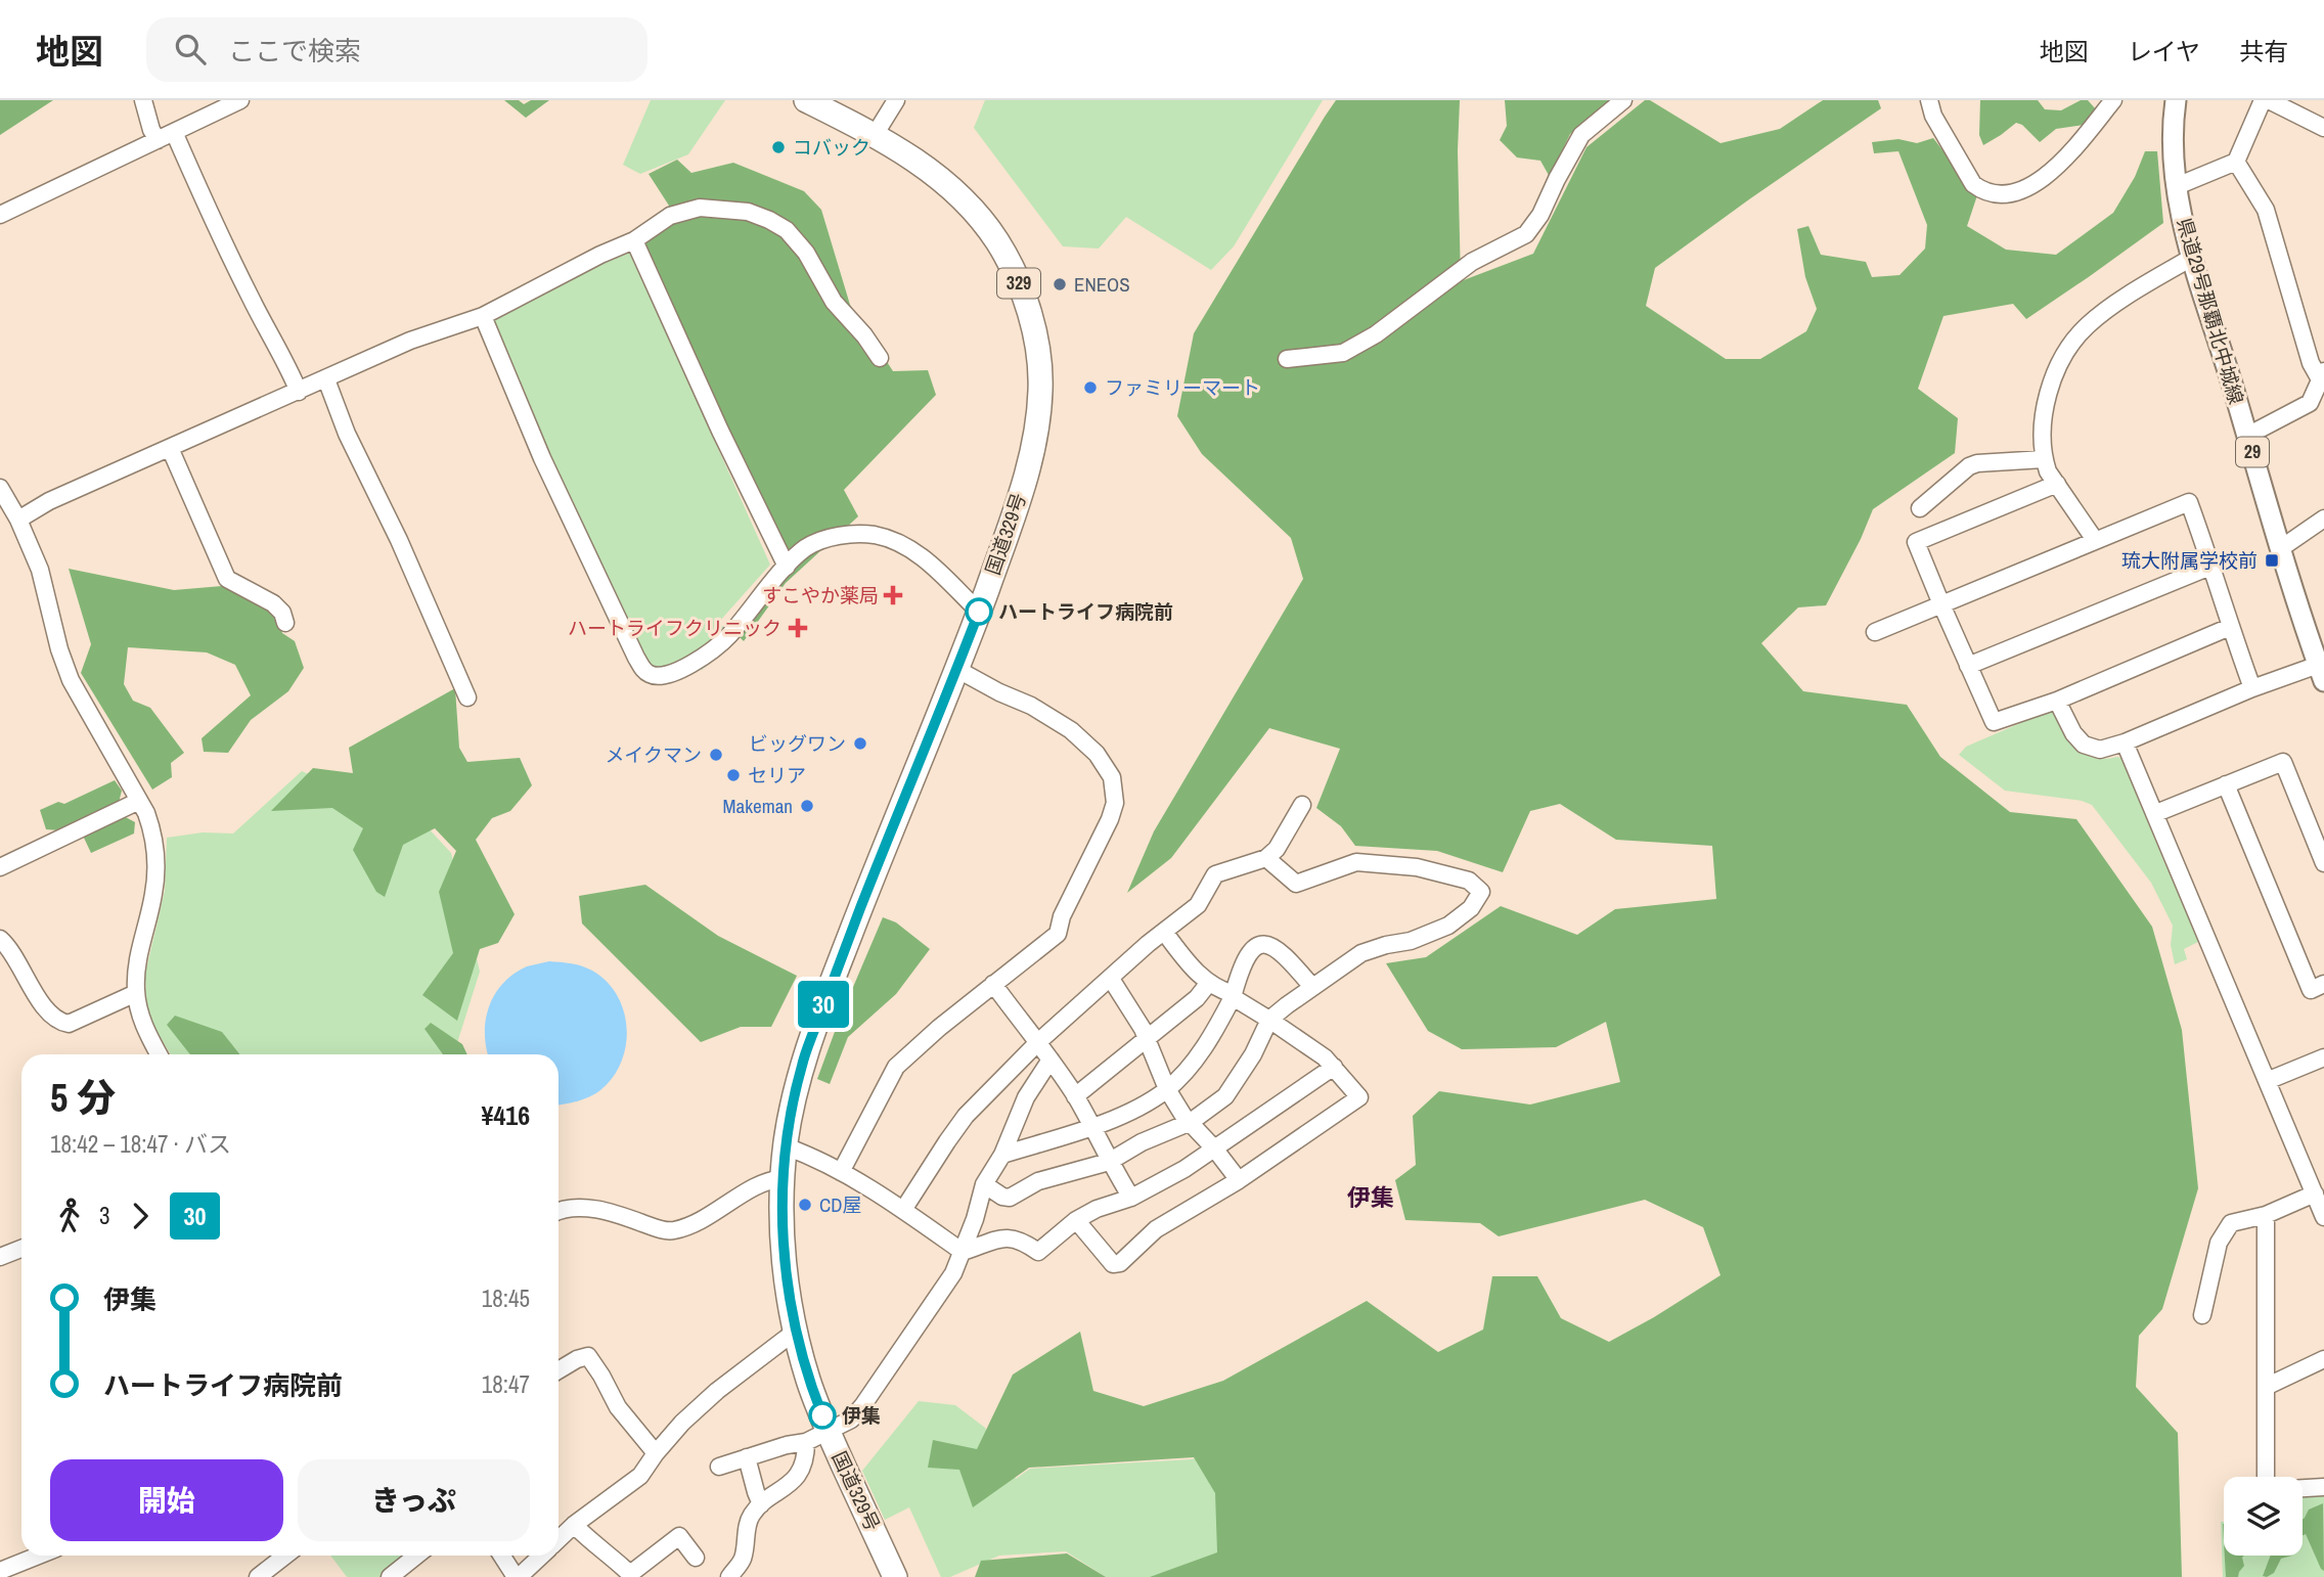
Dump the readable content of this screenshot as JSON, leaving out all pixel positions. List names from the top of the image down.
{
  "streets": {
    "highway": ["329", "国道329号"],
    "main road": ["県道29号那覇北中城線", "29"]
  },
  "districts": ["伊集"],
  "places": {
    "other": [
      "コバック",
      "ENEOS",
      "ファミリーマート",
      "ハートライフ病院前",
      "ビッグワン",
      "メイクマン",
      "セリア",
      "Makeman",
      "CD屋",
      "伊集"
    ],
    "transit": ["琉大附属学校前"],
    "health": ["すこやか薬局", "ハートライフクリニック"]
  },
  "lines": ["bus line 30"],
  "page": {
    "header": "地図",
    "search": "ここで検索",
    "nav": ["地図", "レイヤ", "共有"],
    "on_map": "30",
    "heading": ["5 分", "18:42 – 18:47 · バス", "¥416"],
    "legs": ["3", "30"],
    "list": [
      {
        "name": "伊集",
        "value": "18:45"
      },
      {
        "name": "ハートライフ病院前",
        "value": "18:47"
      }
    ],
    "buttons": ["開始", "きっぷ"]
  }
}
